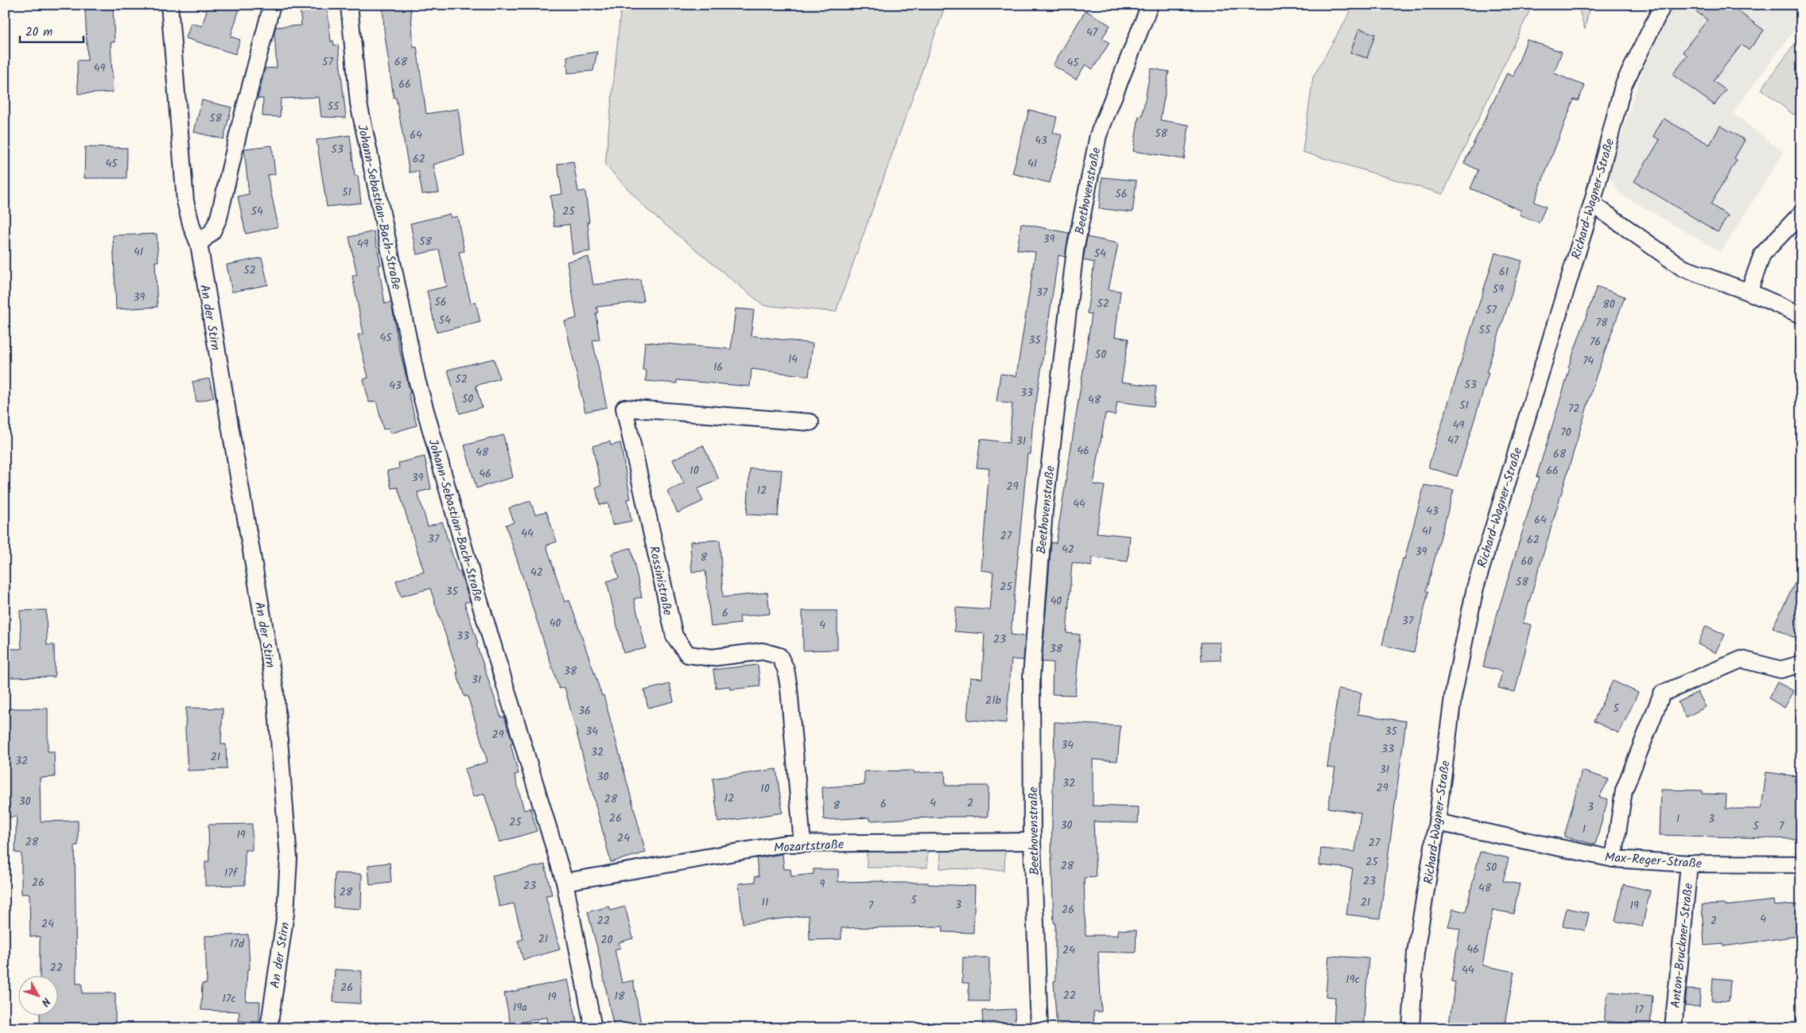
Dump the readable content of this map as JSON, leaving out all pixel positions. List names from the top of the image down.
{
  "streets": {
    "street": [
      "Beethovenstraße",
      "Richard-Wagner-Straße",
      "Johann-Sebastian-Bach-Straße",
      "An der Stirn",
      "Rossinistraße",
      "Mozartstraße",
      "Max-Reger-Straße",
      "Anton-Bruckner-Straße"
    ]
  },
  "crossings": [
    ["Beethovenstraße", "Mozartstraße"],
    ["Richard-Wagner-Straße", "Max-Reger-Straße"],
    ["Johann-Sebastian-Bach-Straße", "Mozartstraße"],
    ["Rossinistraße", "Mozartstraße"],
    ["Max-Reger-Straße", "Anton-Bruckner-Straße"]
  ],
  "house_numbers": [
    "47",
    "57",
    "68",
    "45",
    "49",
    "66",
    "55",
    "58",
    "58",
    "64",
    "43",
    "53",
    "62",
    "45",
    "41",
    "51",
    "56",
    "54",
    "25",
    "39",
    "58",
    "49",
    "41",
    "54",
    "52",
    "61",
    "59",
    "37",
    "39",
    "56",
    "52",
    "80",
    "57",
    "54",
    "78",
    "55",
    "45",
    "35",
    "76",
    "50",
    "14",
    "74",
    "16",
    "52",
    "53",
    "43",
    "33",
    "50",
    "48",
    "51",
    "72",
    "49",
    "70",
    "47",
    "31",
    "46",
    "48",
    "68",
    "10",
    "66",
    "46",
    "39",
    "29",
    "12",
    "44",
    "43",
    "64",
    "41",
    "44",
    "27",
    "37",
    "62",
    "42",
    "39",
    "8",
    "60",
    "42",
    "58",
    "25",
    "35",
    "40",
    "6",
    "37",
    "40",
    "4",
    "33",
    "23",
    "38",
    "38",
    "31",
    "21b",
    "5",
    "36",
    "34",
    "35",
    "29",
    "34",
    "33",
    "32",
    "21",
    "32",
    "31",
    "30",
    "32",
    "29",
    "10",
    "12",
    "28",
    "30",
    "4",
    "2",
    "6",
    "8",
    "3",
    "26",
    "1",
    "3",
    "25",
    "30",
    "5",
    "7",
    "1",
    "19",
    "24",
    "28",
    "27",
    "25",
    "28",
    "50",
    "17f",
    "23",
    "26",
    "9",
    "23",
    "48",
    "28",
    "5",
    "11",
    "21",
    "3",
    "7",
    "19",
    "26",
    "4",
    "22",
    "2",
    "24",
    "21",
    "20",
    "17d",
    "46",
    "24",
    "22",
    "44",
    "19c",
    "26",
    "22",
    "18",
    "19",
    "17c",
    "19a",
    "17"
  ],
  "scale_bar": "20 m",
  "north": "bottom right"
}
